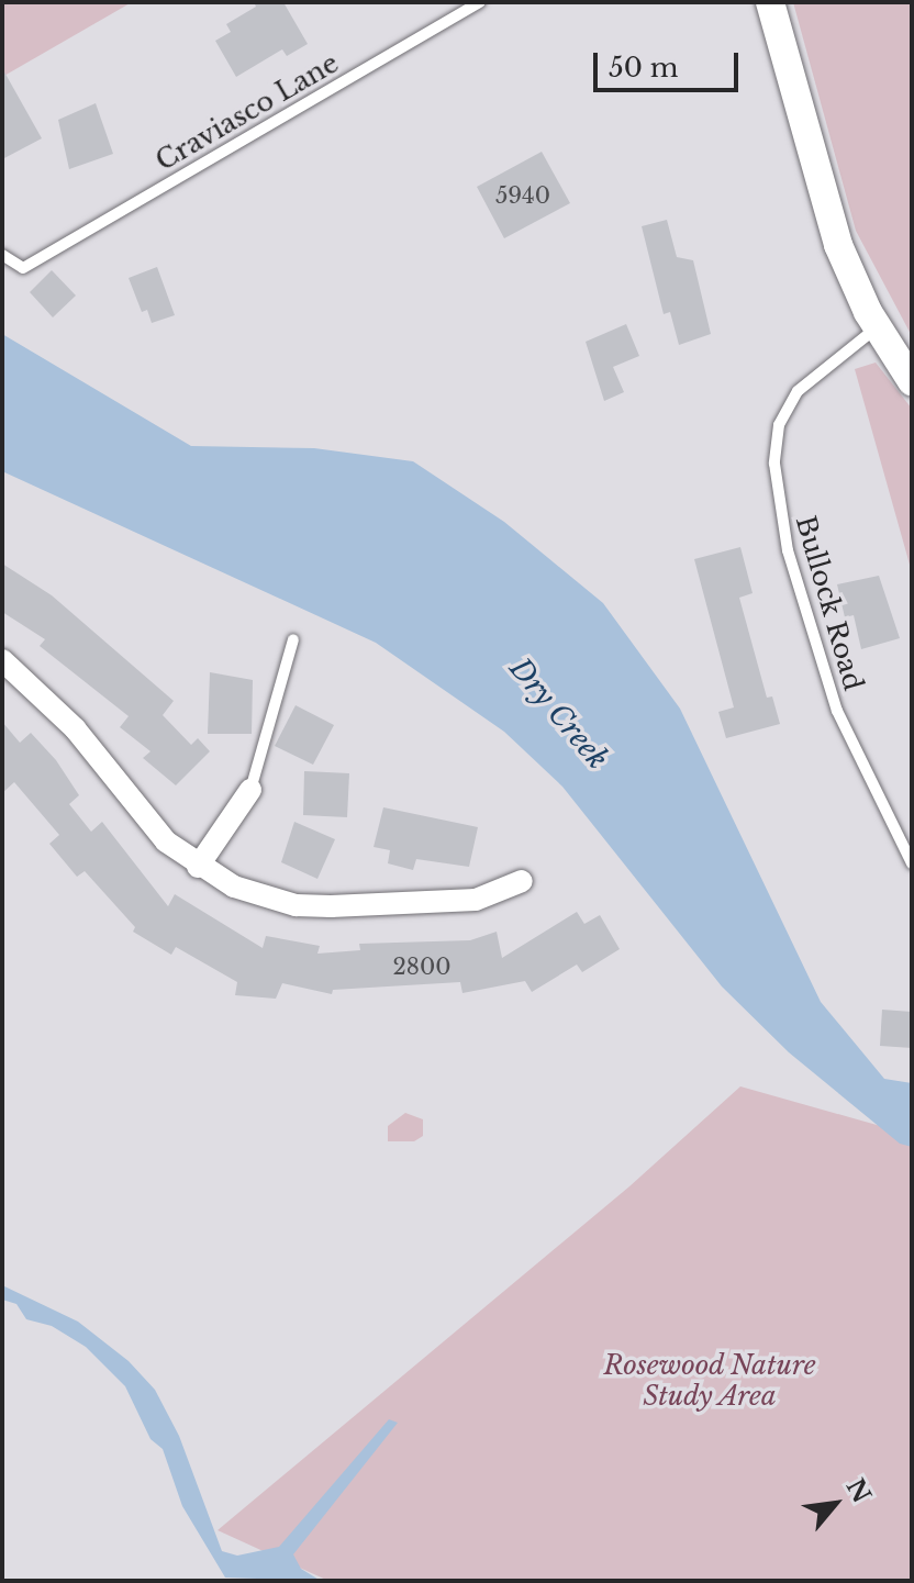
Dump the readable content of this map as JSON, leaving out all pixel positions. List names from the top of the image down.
{
  "streets": {
    "lane": ["Craviasco Lane", "Bullock Road"]
  },
  "water": ["Dry Creek"],
  "parks": ["Rosewood Nature Study Area"],
  "house_numbers": ["5940", "2800"],
  "scale_bar": "50 m",
  "north": "top right"
}
